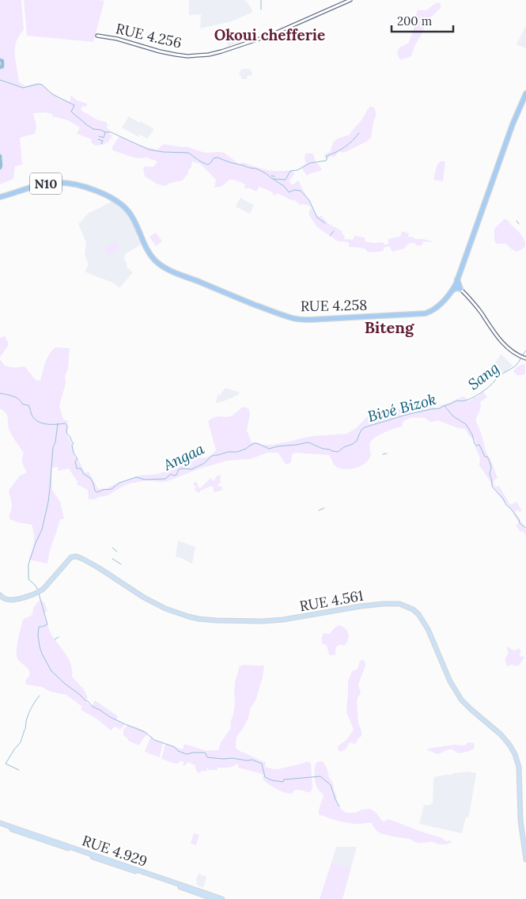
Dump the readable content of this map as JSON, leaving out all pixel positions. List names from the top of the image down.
{
  "streets": {
    "highway": ["N10", "RUE 4.258"],
    "main road": ["RUE 4.561", "RUE 4.929"],
    "street": ["RUE 4.256"]
  },
  "districts": ["Okoui chefferie", "Biteng"],
  "water": ["Sang", "Bivé Bizok", "Angaa"],
  "scale_bar": "200 m"
}
